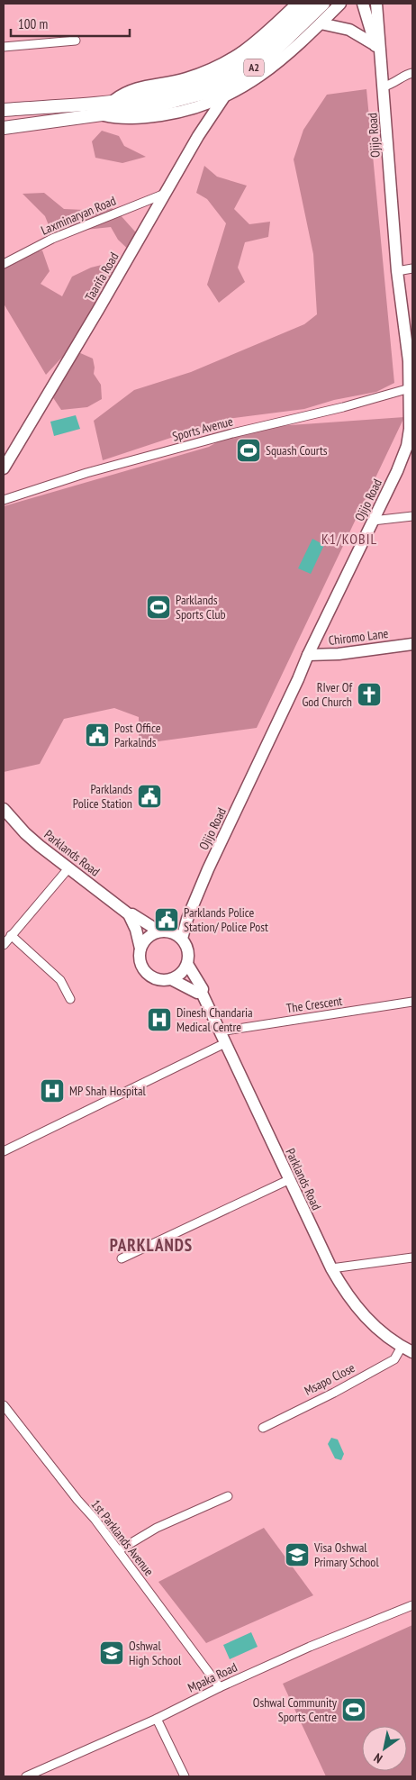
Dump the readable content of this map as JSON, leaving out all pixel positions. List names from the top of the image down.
{
  "streets": {
    "main road": [
      "A2",
      "Ojijo Road",
      "Taarifa Road",
      "Chiromo Lane",
      "Parklands Road"
    ],
    "street": [
      "Laxminaryan Road",
      "Sports Avenue",
      "The Crescent",
      "Msapo Close",
      "1st Parklands Avenue",
      "Mpaka Road"
    ]
  },
  "crossings": [
    ["Ojijo Road", "Sports Avenue"],
    ["Ojijo Road", "Chiromo Lane"],
    ["Ojijo Road", "Parklands Road"],
    ["Laxminaryan Road", "Taarifa Road"],
    ["Parklands Road", "The Crescent"],
    ["Parklands Road", "Msapo Close"],
    ["1st Parklands Avenue", "Mpaka Road"]
  ],
  "districts": ["K1/KOBIL", "PARKLANDS"],
  "places": {
    "sports": ["Squash Courts", "Parklands Sports Club", "Oshwal Community Sports Centre"],
    "church": ["RIver Of God Church"],
    "public building": ["Post Office Parkalnds", "Parklands Police Station", "Parklands Police Station/ Police Post"],
    "hospital": ["Dinesh Chandaria Medical Centre", "MP Shah Hospital"],
    "school or university": ["Visa Oshwal Primary School", "Oshwal High School"]
  },
  "scale_bar": "100 m",
  "north": "bottom left"
}
